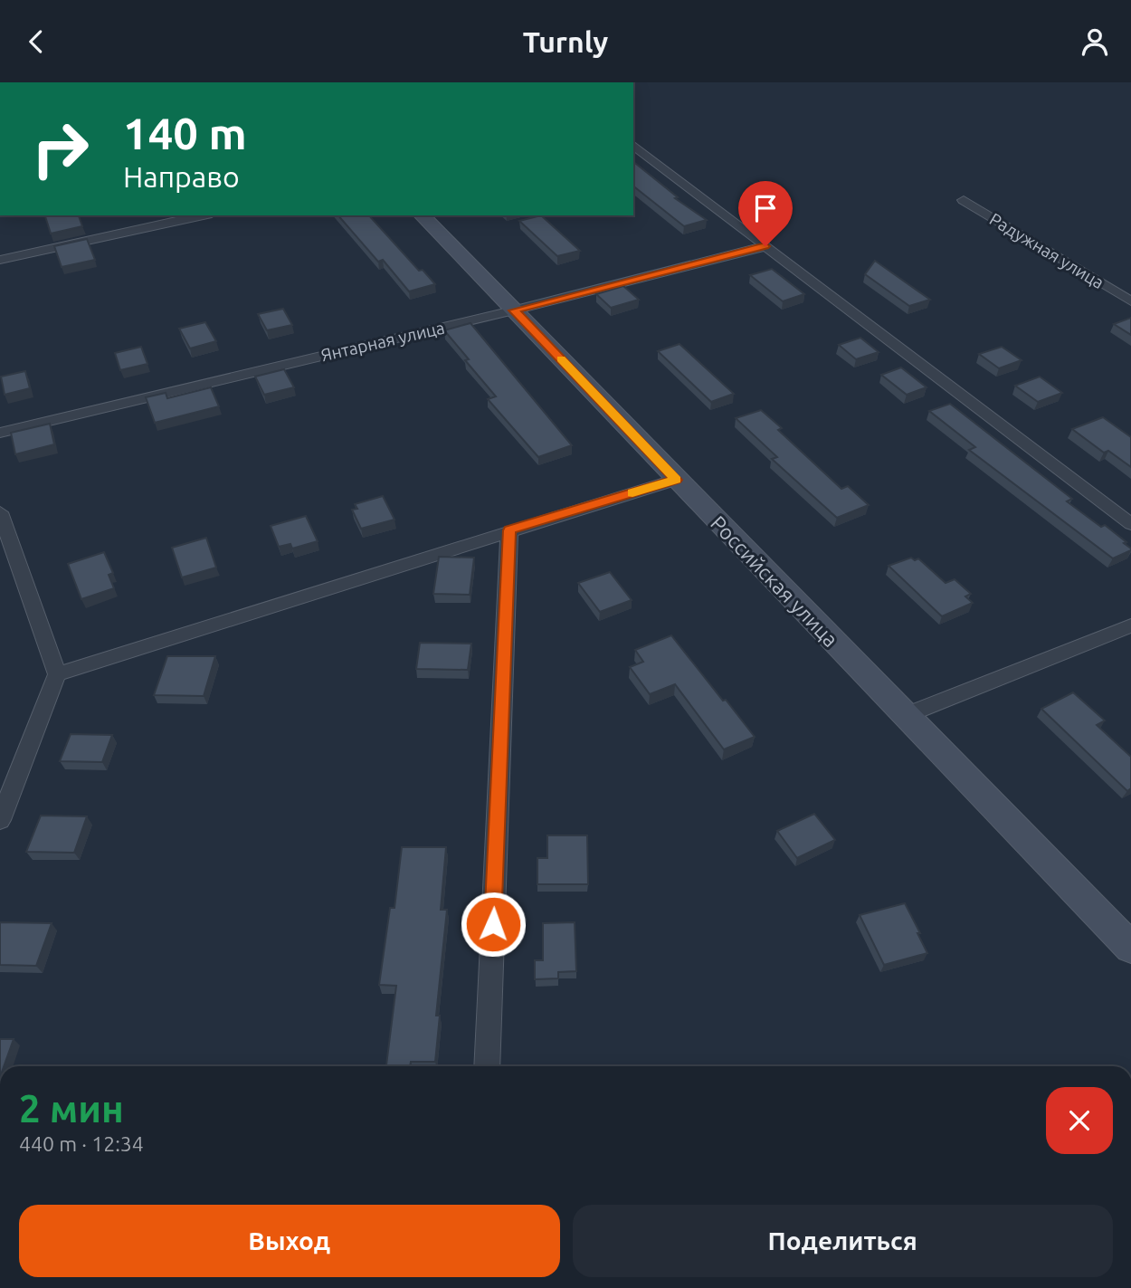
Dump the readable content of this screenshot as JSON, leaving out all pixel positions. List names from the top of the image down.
{
  "streets": {
    "main road": ["Российская улица"],
    "street": ["Радужная улица", "Янтарная улица"]
  },
  "crossings": [
    ["Янтарная улица", "Российская улица"]
  ],
  "page": {
    "header": "Turnly",
    "turn": ["140 m", "Направо"],
    "heading": ["2 мин", "440 m · 12:34"],
    "buttons": ["Выход", "Поделиться"]
  }
}
